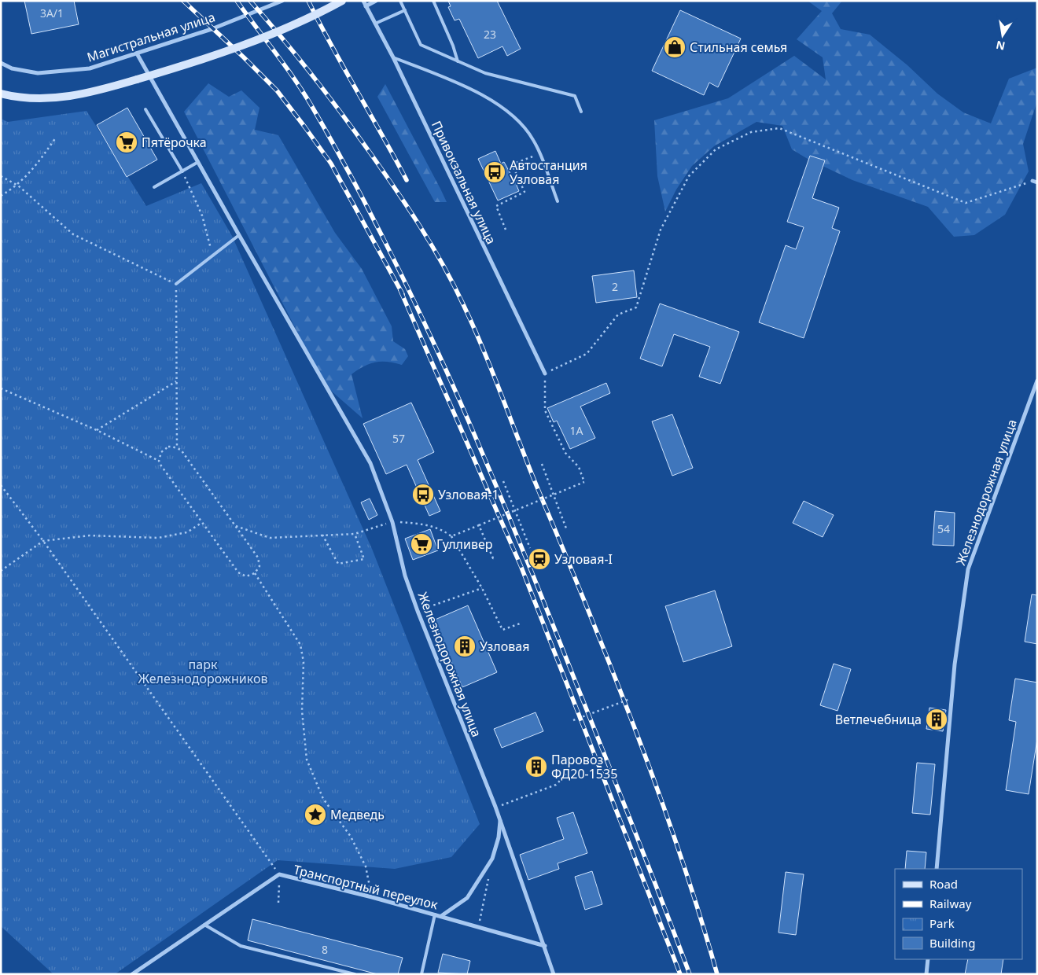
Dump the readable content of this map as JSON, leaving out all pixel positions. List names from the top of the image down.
{
  "streets": {
    "street": [
      "Магистральная улица",
      "Привокзальная улица",
      "Железнодорожная улица",
      "Транспортный переулок"
    ]
  },
  "crossings": [
    ["Железнодорожная улица", "Транспортный переулок"]
  ],
  "parks": ["парк Железнодорожников"],
  "places": {
    "shop": ["Стильная семья"],
    "supermarket": ["Пятёрочка", "Гулливер"],
    "bus stop": ["Автостанция Узловая", "Узловая-1"],
    "station": ["Узловая-I"],
    "building": ["Узловая", "Ветлечебница", "Паровоз ФД20-1535"],
    "place": ["Медведь"]
  },
  "house_numbers": [
    "3А/1",
    "23",
    "2",
    "1А",
    "57",
    "54",
    "8"
  ],
  "legend": [
    "Road",
    "Railway",
    "Park",
    "Building"
  ],
  "north": "bottom"
}
